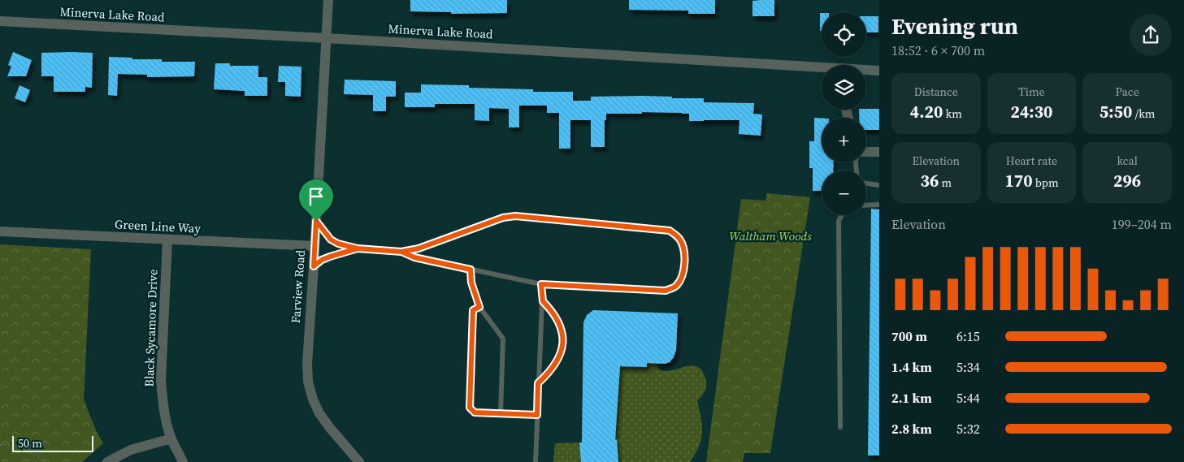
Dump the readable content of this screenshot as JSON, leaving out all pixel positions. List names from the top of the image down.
{
  "streets": {
    "street": [
      "Minerva Lake Road",
      "Green Line Way",
      "Farview Road",
      "Black Sycamore Drive"
    ]
  },
  "crossings": [
    ["Minerva Lake Road", "Farview Road"],
    ["Green Line Way", "Farview Road"],
    ["Green Line Way", "Black Sycamore Drive"]
  ],
  "parks": ["Waltham Woods"],
  "scale_bar": "50 m",
  "page": {
    "heading": ["Evening run", "18:52 · 6 × 700 m"],
    "map_buttons": ["+", "−"],
    "stats": [
      ["Distance", "4.20 km"],
      ["Time", "24:30"],
      ["Pace", "5:50 /km"],
      ["Elevation", "36 m"],
      ["Heart rate", "170 bpm"],
      ["kcal", "296"]
    ],
    "chart": ["Elevation", "199–204 m"],
    "list": [
      {
        "name": "700 m",
        "note": "6:15"
      },
      {
        "name": "1.4 km",
        "note": "5:34"
      },
      {
        "name": "2.1 km",
        "note": "5:44"
      },
      {
        "name": "2.8 km",
        "note": "5:32"
      }
    ],
    "scale": "50 m"
  }
}
